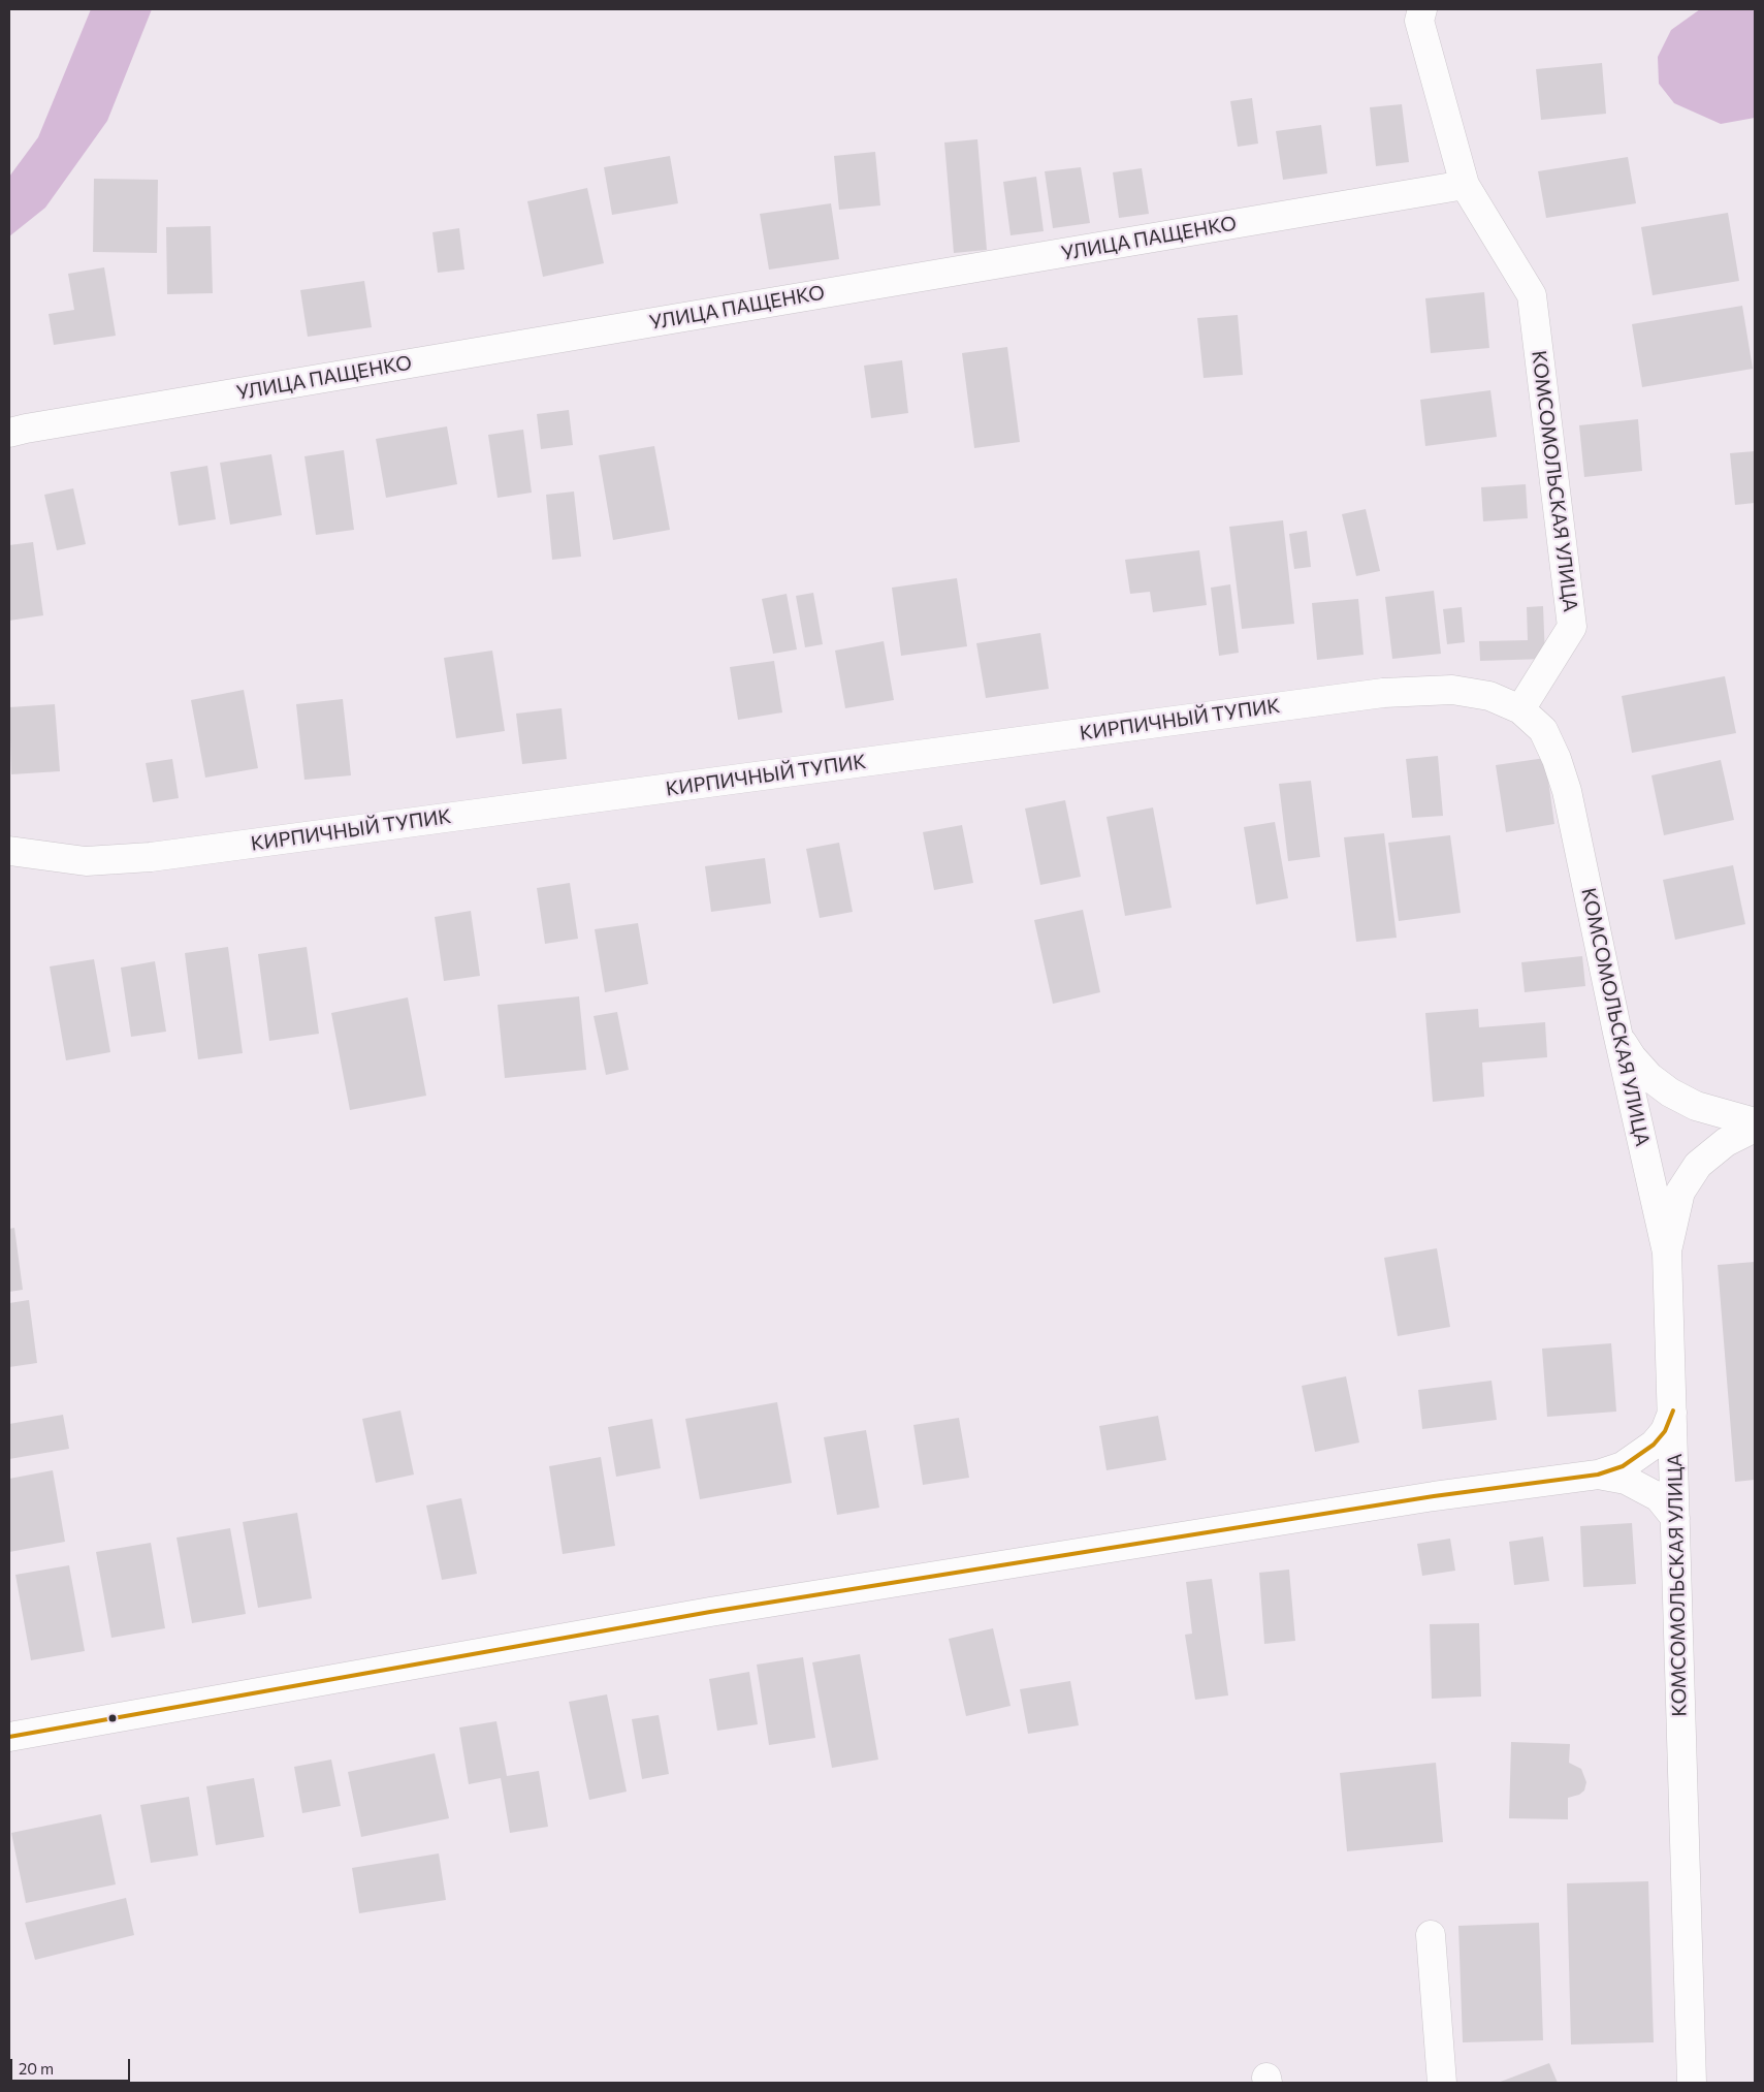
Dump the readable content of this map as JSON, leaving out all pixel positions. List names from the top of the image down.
{
  "streets": {
    "street": ["УЛИЦА ПАЩЕНКО", "КОМСОМОЛЬСКАЯ УЛИЦА", "КИРПИЧНЫЙ ТУПИК"]
  },
  "crossings": [
    ["УЛИЦА ПАЩЕНКО", "КОМСОМОЛЬСКАЯ УЛИЦА"],
    ["КОМСОМОЛЬСКАЯ УЛИЦА", "КИРПИЧНЫЙ ТУПИК"]
  ],
  "scale_bar": "20 m"
}
